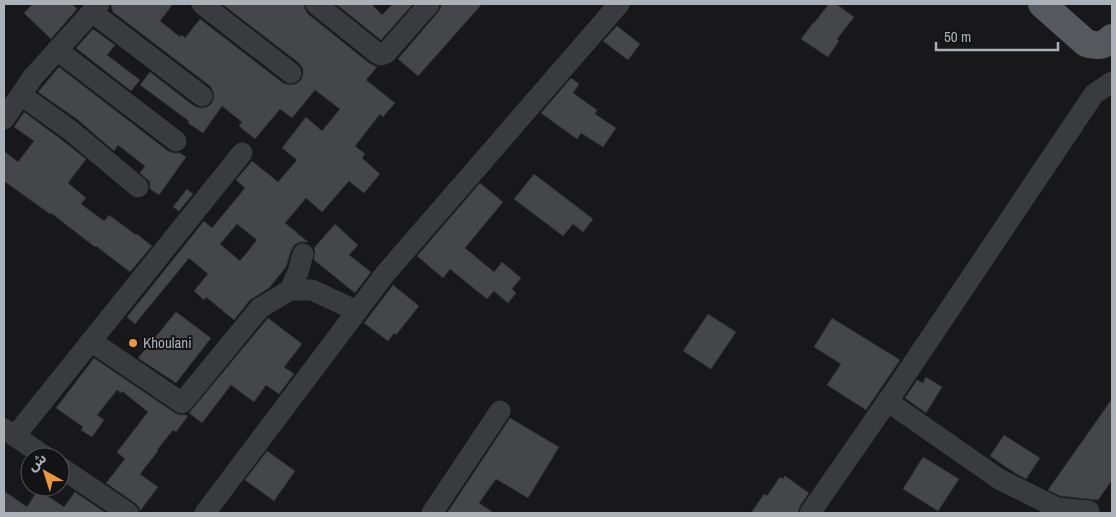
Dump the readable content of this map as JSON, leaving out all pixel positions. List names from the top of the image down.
{
  "places": ["Khoulani"],
  "scale_bar": "50 m",
  "north": "top left"
}
